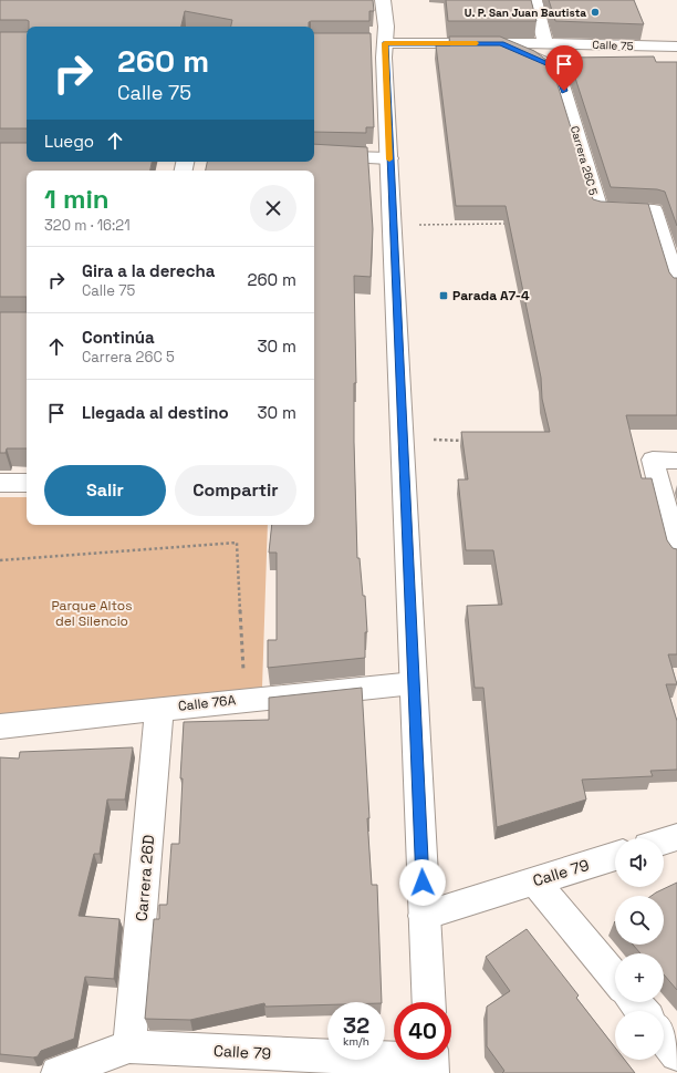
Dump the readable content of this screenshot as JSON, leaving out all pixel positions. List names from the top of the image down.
{
  "streets": {
    "street": [
      "Calle 75",
      "Carrera 26C 5",
      "Calle 76A",
      "Calle 79",
      "Carrera 26D"
    ]
  },
  "crossings": [
    ["Calle 76A", "Carrera 26D"],
    ["Calle 79", "Carrera 26D"]
  ],
  "parks": ["Parque Altos del Silencio"],
  "places": {
    "other": ["U. P. San Juan Bautista"],
    "transit": ["Parada A7-4"]
  },
  "page": {
    "turn": ["260 m", "Calle 75"],
    "then": "Luego",
    "heading": ["1 min", "320 m · 16:21"],
    "list": [
      {
        "name": "Gira a la derecha",
        "note": "Calle 75",
        "value": "260 m"
      },
      {
        "name": "Continúa",
        "note": "Carrera 26C 5",
        "value": "30 m"
      },
      {
        "name": "Llegada al destino",
        "value": "30 m"
      }
    ],
    "buttons": ["Salir", "Compartir"],
    "map_buttons": ["+", "−"],
    "speed": "32 km/h",
    "limit": "40"
  }
}
